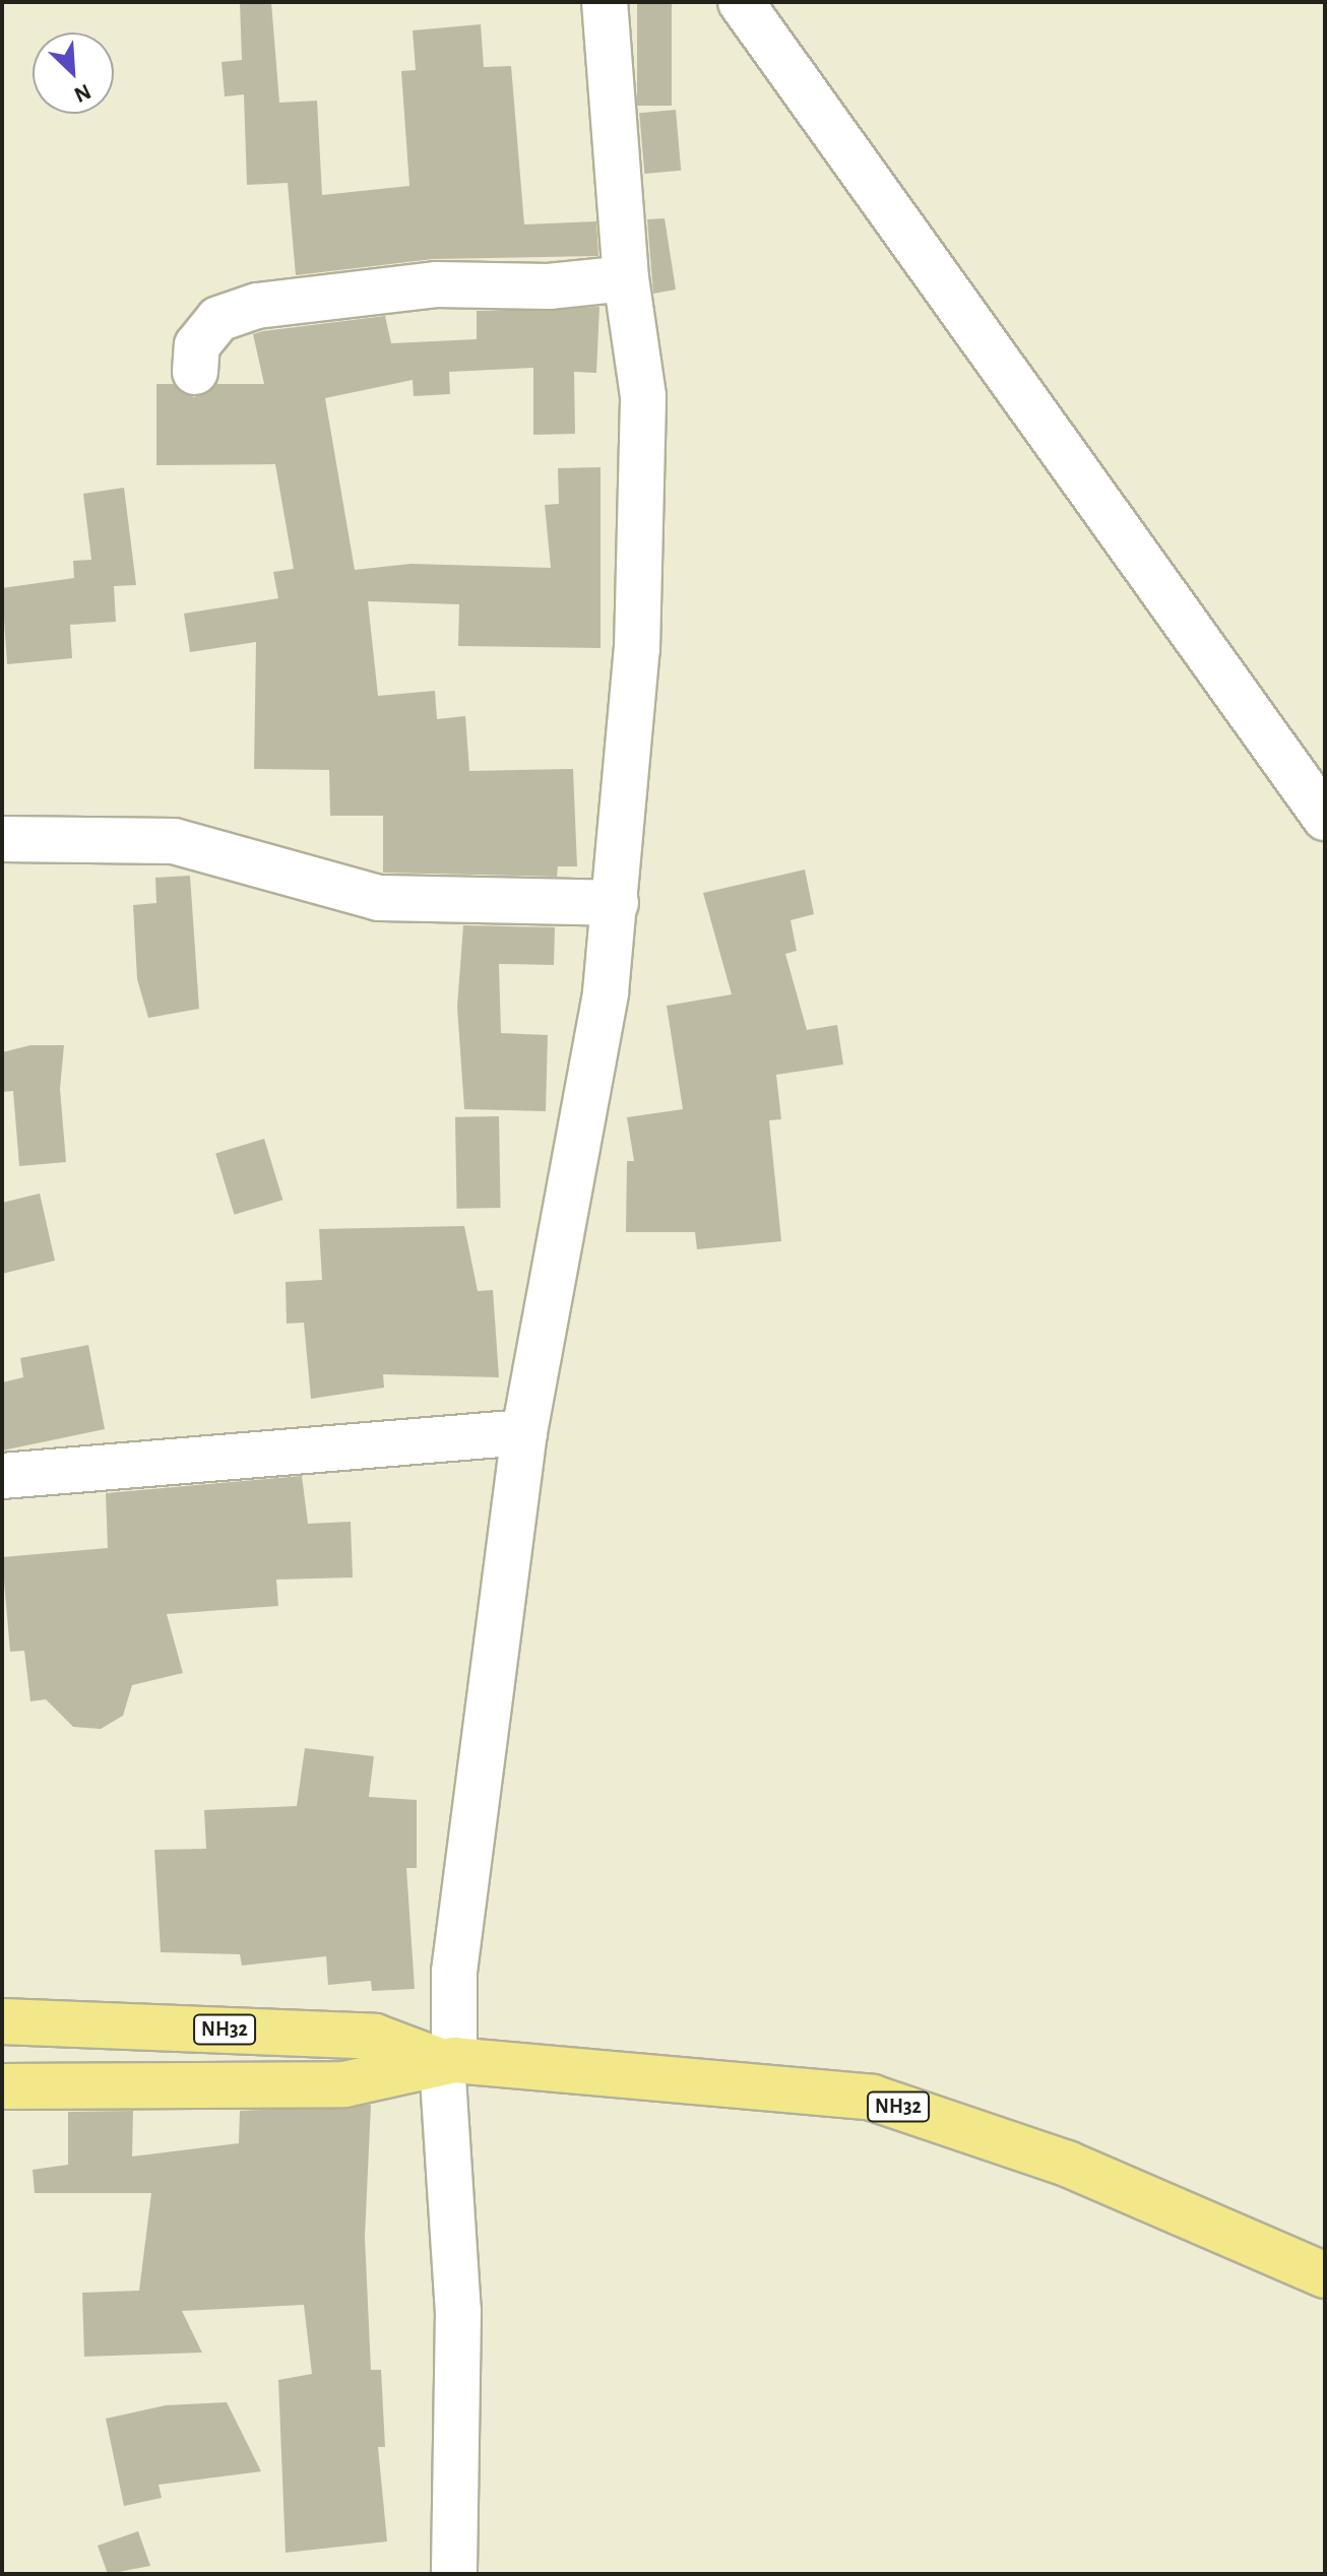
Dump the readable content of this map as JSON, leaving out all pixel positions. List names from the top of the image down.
{
  "streets": {
    "main road": ["NH32"]
  },
  "north": "bottom right"
}
